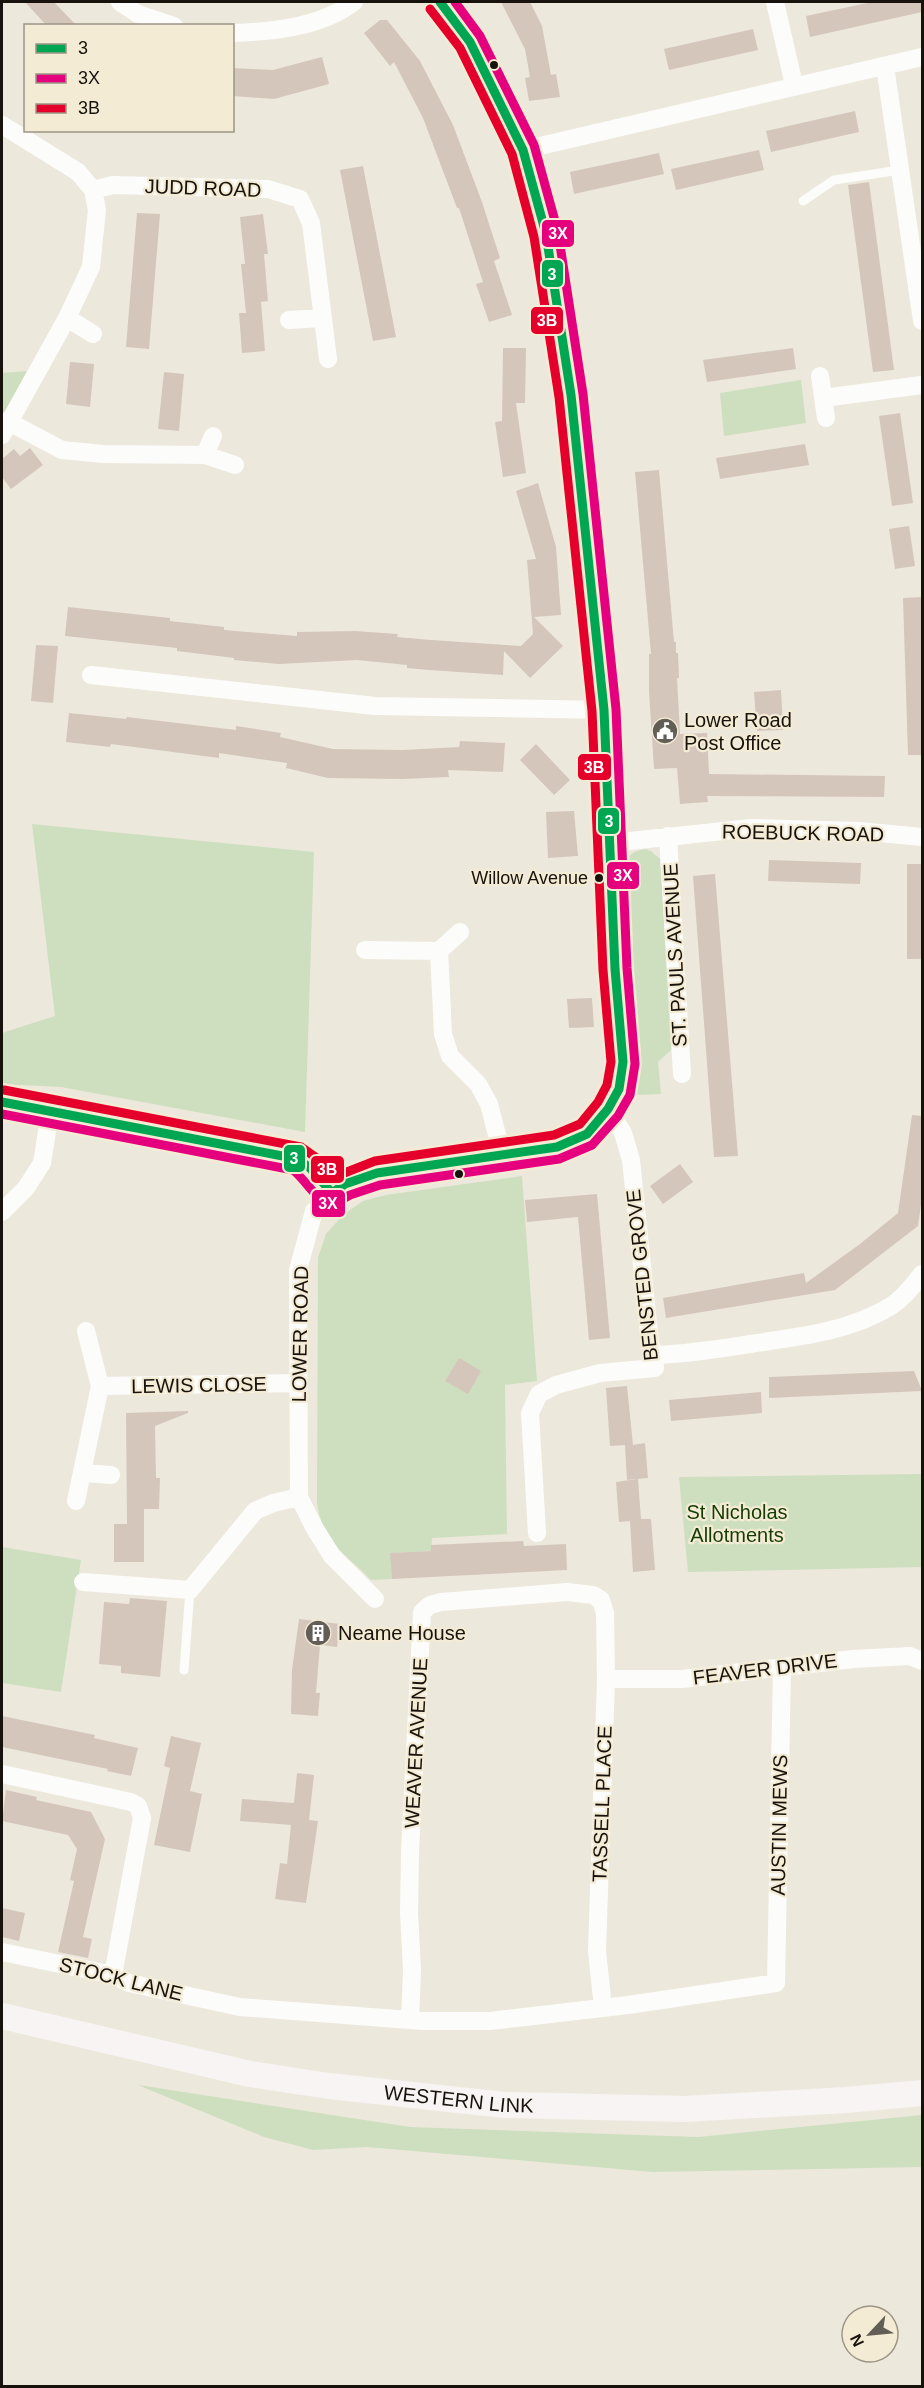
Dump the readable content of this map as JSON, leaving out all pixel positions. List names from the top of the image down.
{
  "streets": {
    "main road": ["WESTERN LINK"],
    "street": [
      "JUDD ROAD",
      "ROEBUCK ROAD",
      "ST. PAULS AVENUE",
      "BENSTED GROVE",
      "LOWER ROAD",
      "LEWIS CLOSE",
      "FEAVER DRIVE",
      "WEAVER AVENUE",
      "TASSELL PLACE",
      "AUSTIN MEWS",
      "STOCK LANE"
    ]
  },
  "crossings": [
    ["ROEBUCK ROAD", "ST. PAULS AVENUE"],
    ["ROEBUCK ROAD", "LOWER ROAD"],
    ["BENSTED GROVE", "LOWER ROAD"],
    ["LOWER ROAD", "LEWIS CLOSE"],
    ["FEAVER DRIVE", "TASSELL PLACE"],
    ["FEAVER DRIVE", "AUSTIN MEWS"],
    ["WEAVER AVENUE", "TASSELL PLACE"],
    ["WEAVER AVENUE", "STOCK LANE"],
    ["TASSELL PLACE", "STOCK LANE"],
    ["AUSTIN MEWS", "STOCK LANE"]
  ],
  "parks": ["St Nicholas Allotments"],
  "places": {
    "public building": ["Lower Road Post Office"],
    "other": ["Willow Avenue"],
    "building": ["Neame House"]
  },
  "lines": ["transit line 3", "transit line 3X", "transit line 3B"],
  "legend": ["3", "3X", "3B"],
  "north": "bottom left"
}
